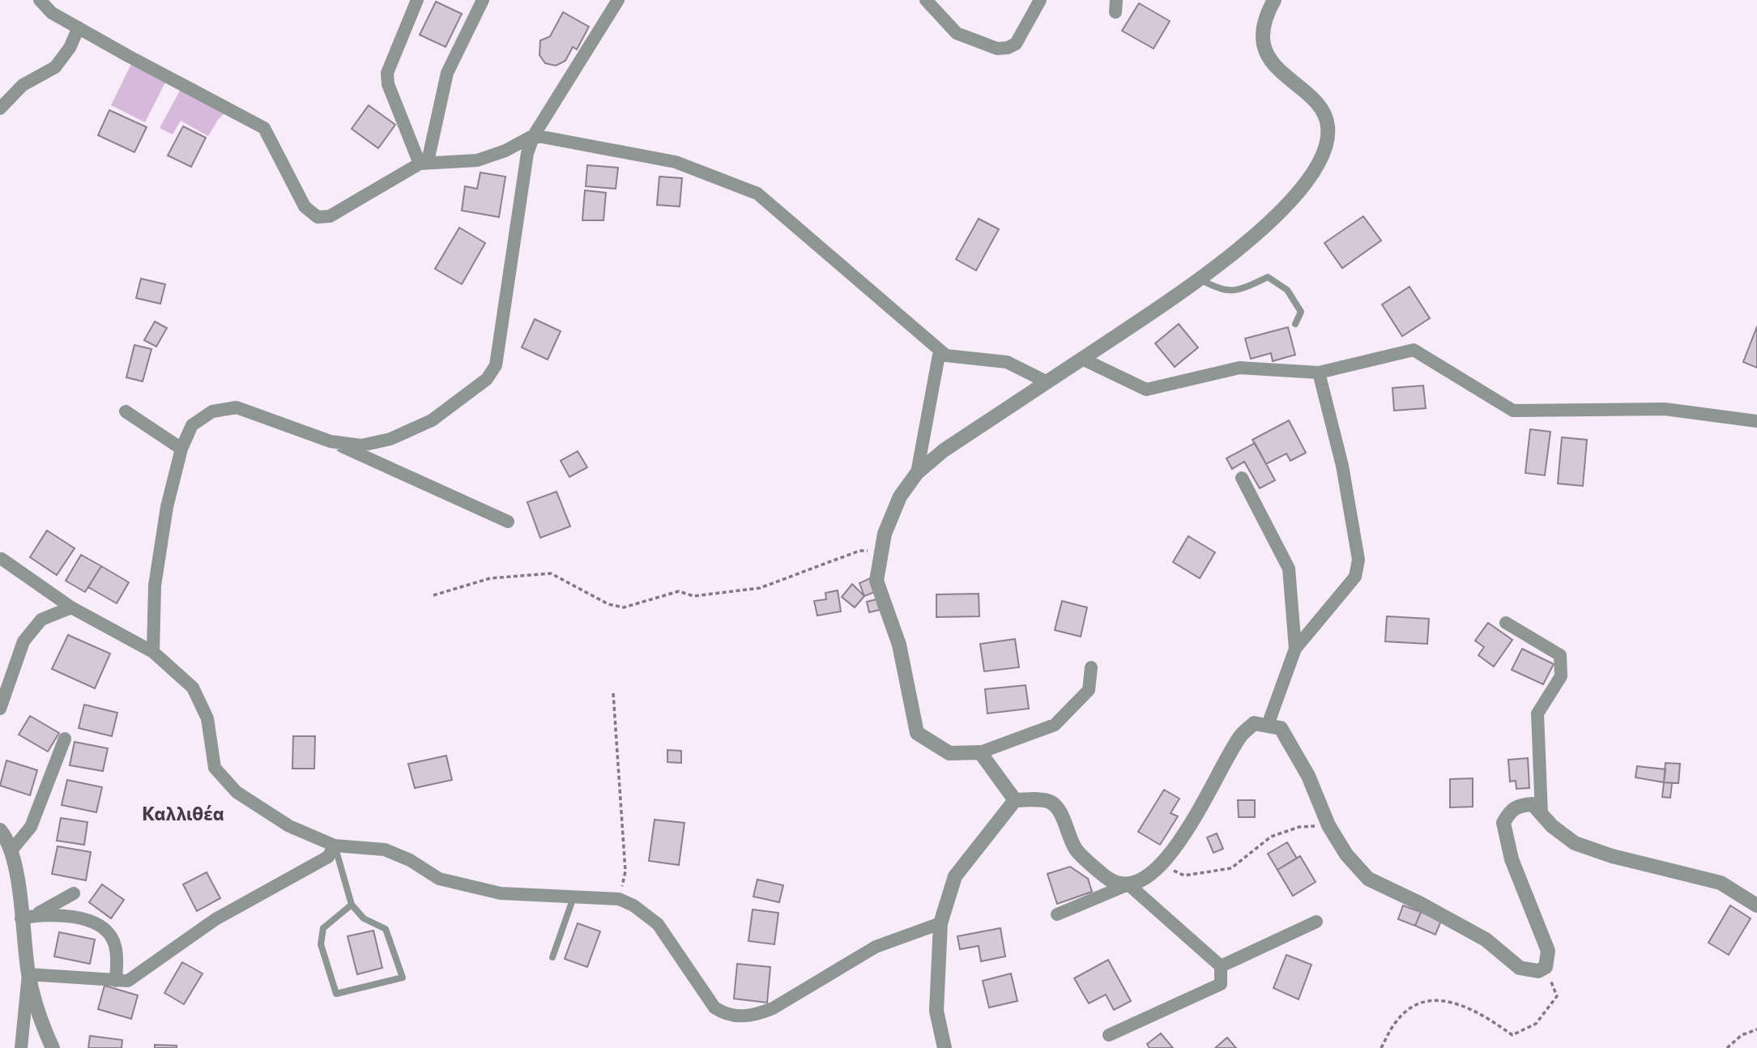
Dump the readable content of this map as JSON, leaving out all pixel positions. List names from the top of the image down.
{
  "districts": ["Καλλιθέα"]
}
